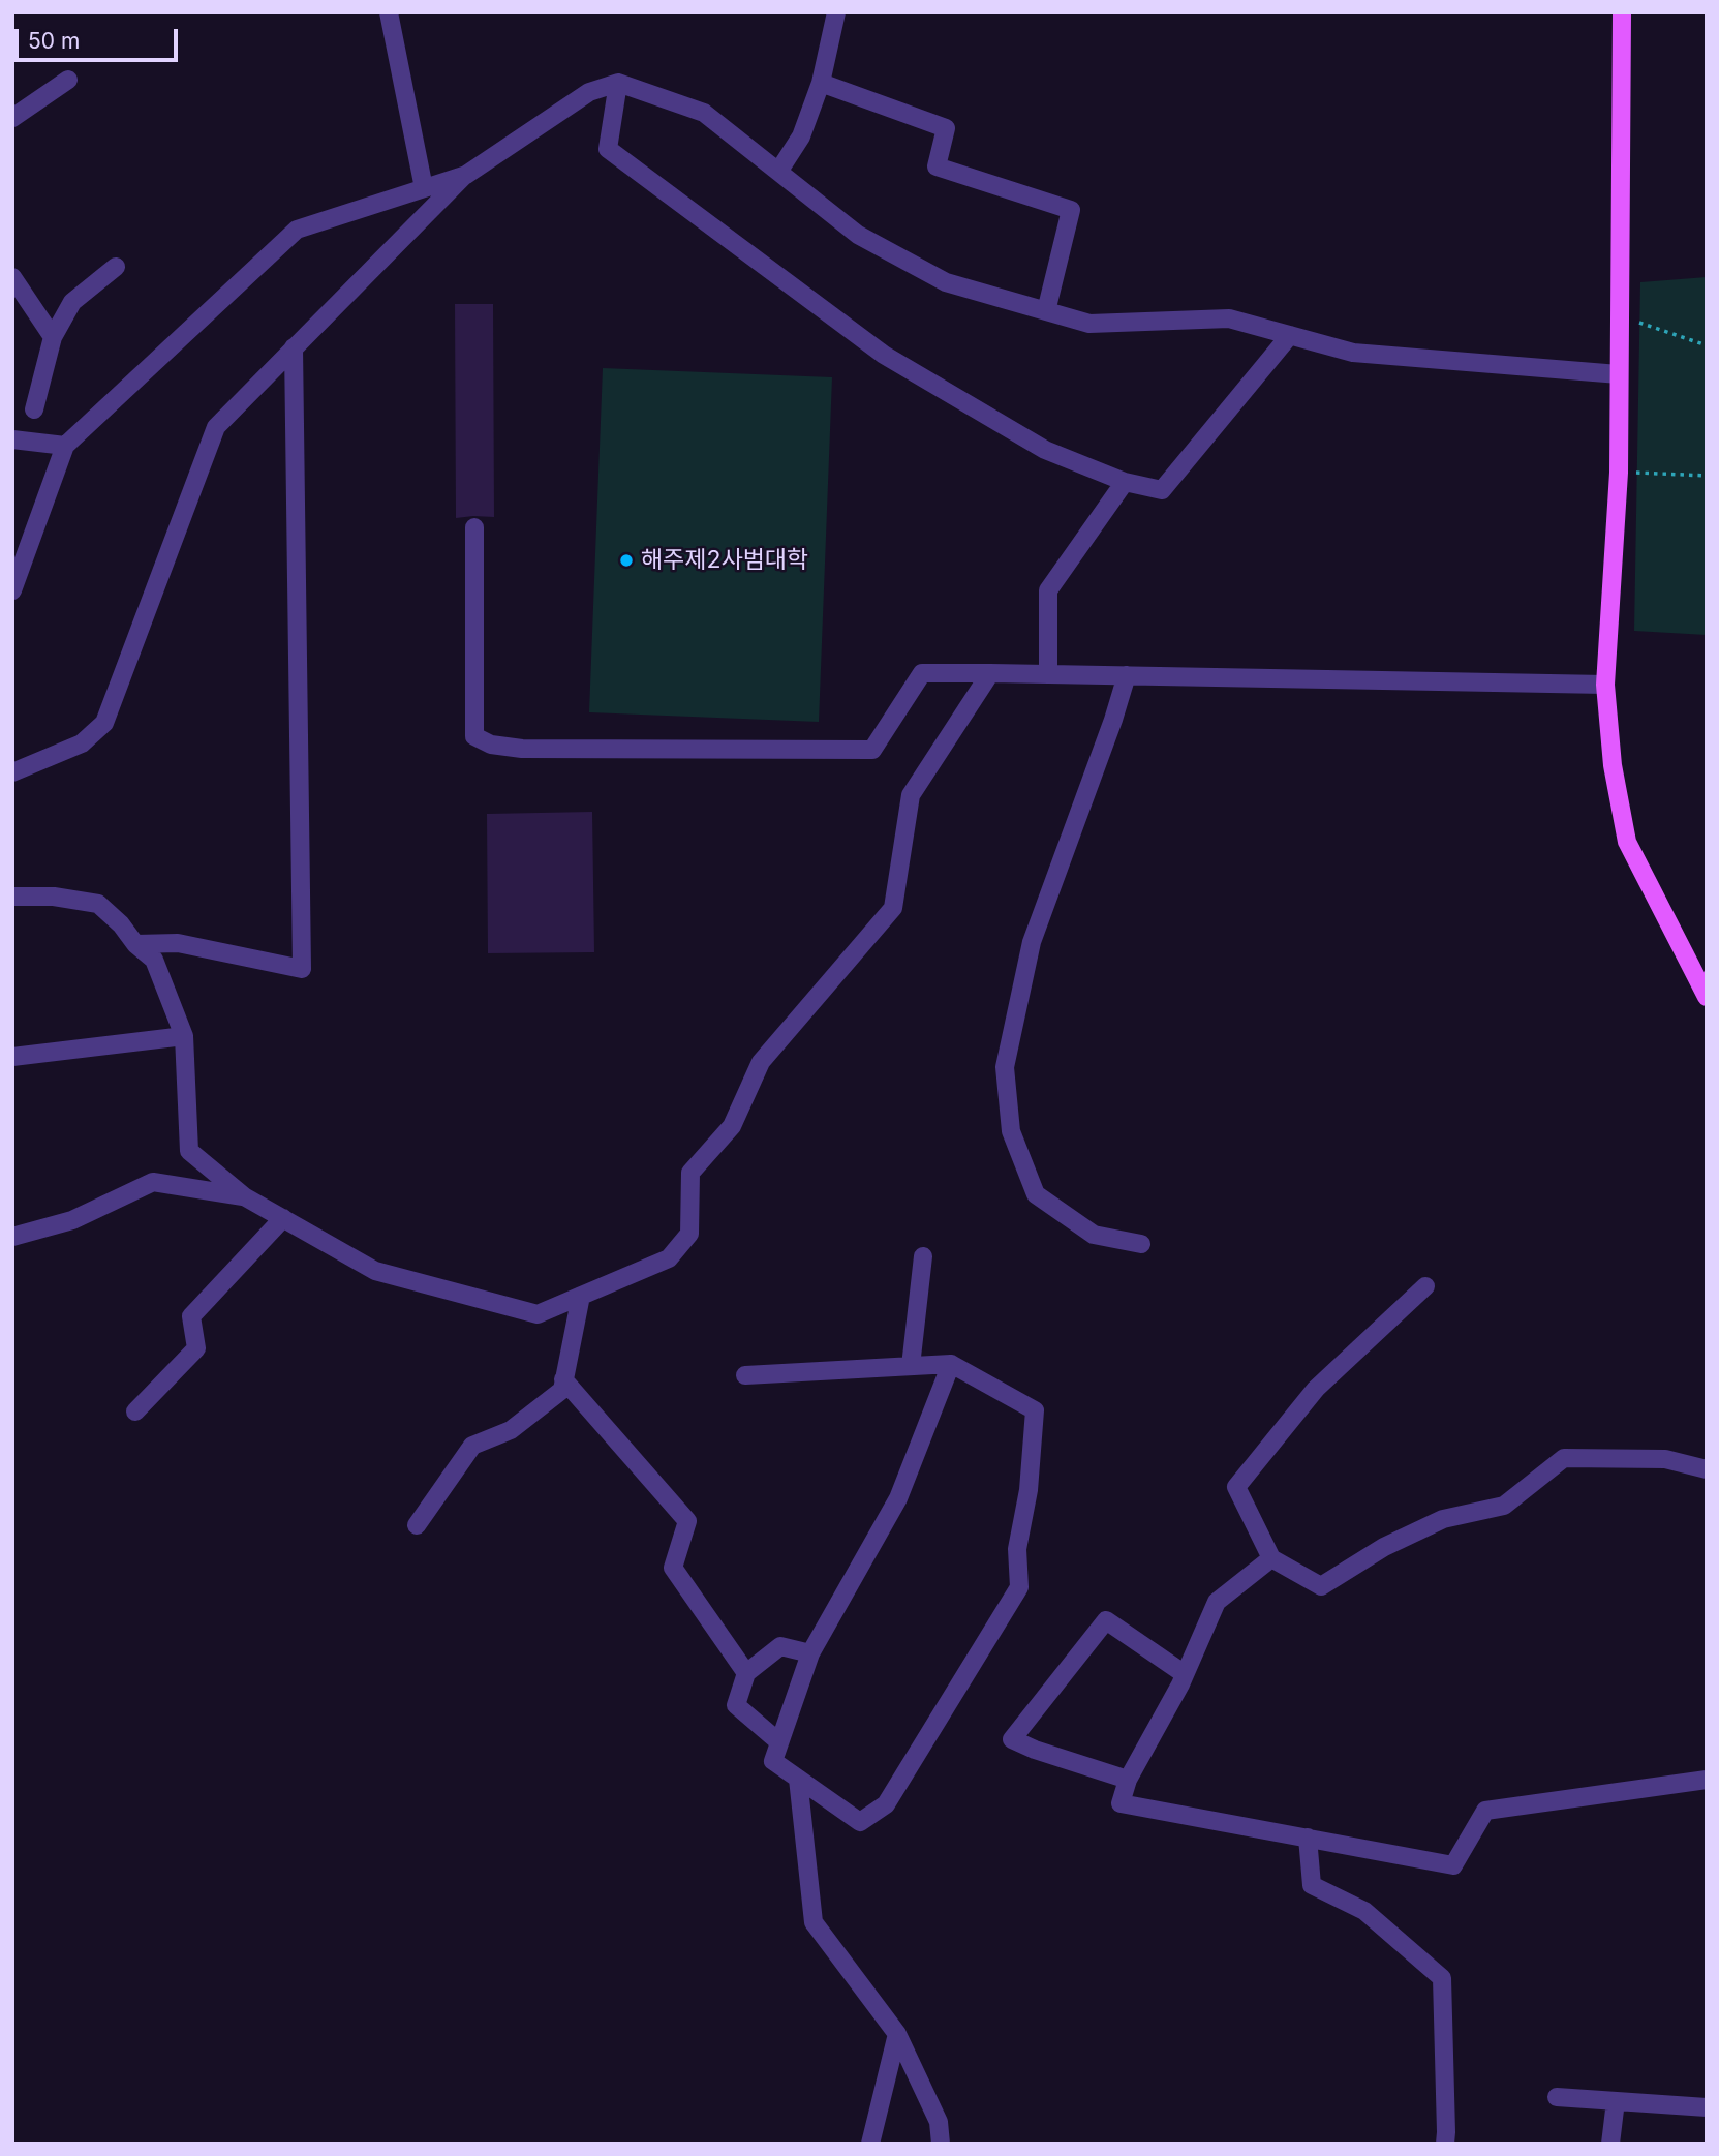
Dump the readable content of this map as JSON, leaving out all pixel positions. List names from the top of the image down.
{
  "places": ["해주제2사범대학"],
  "scale_bar": "50 m"
}
